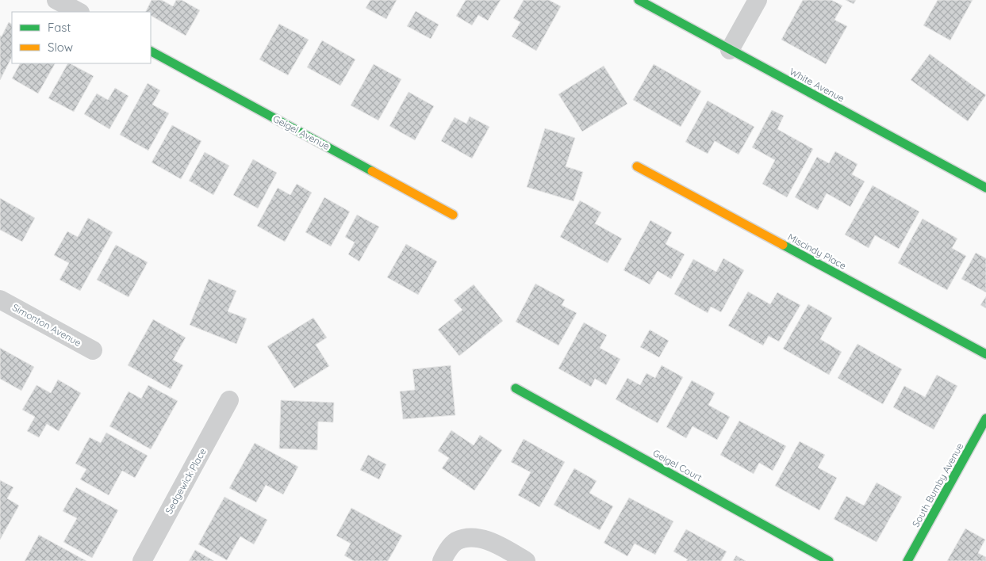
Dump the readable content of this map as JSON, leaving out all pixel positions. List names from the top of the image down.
{
  "streets": {
    "street": [
      "White Avenue",
      "Geigel Avenue",
      "Miscindy Place",
      "Simonton Avenue",
      "Geigel Court",
      "Sedgewick Place",
      "South Bumby Avenue"
    ]
  },
  "legend": ["Fast", "Slow"]
}
